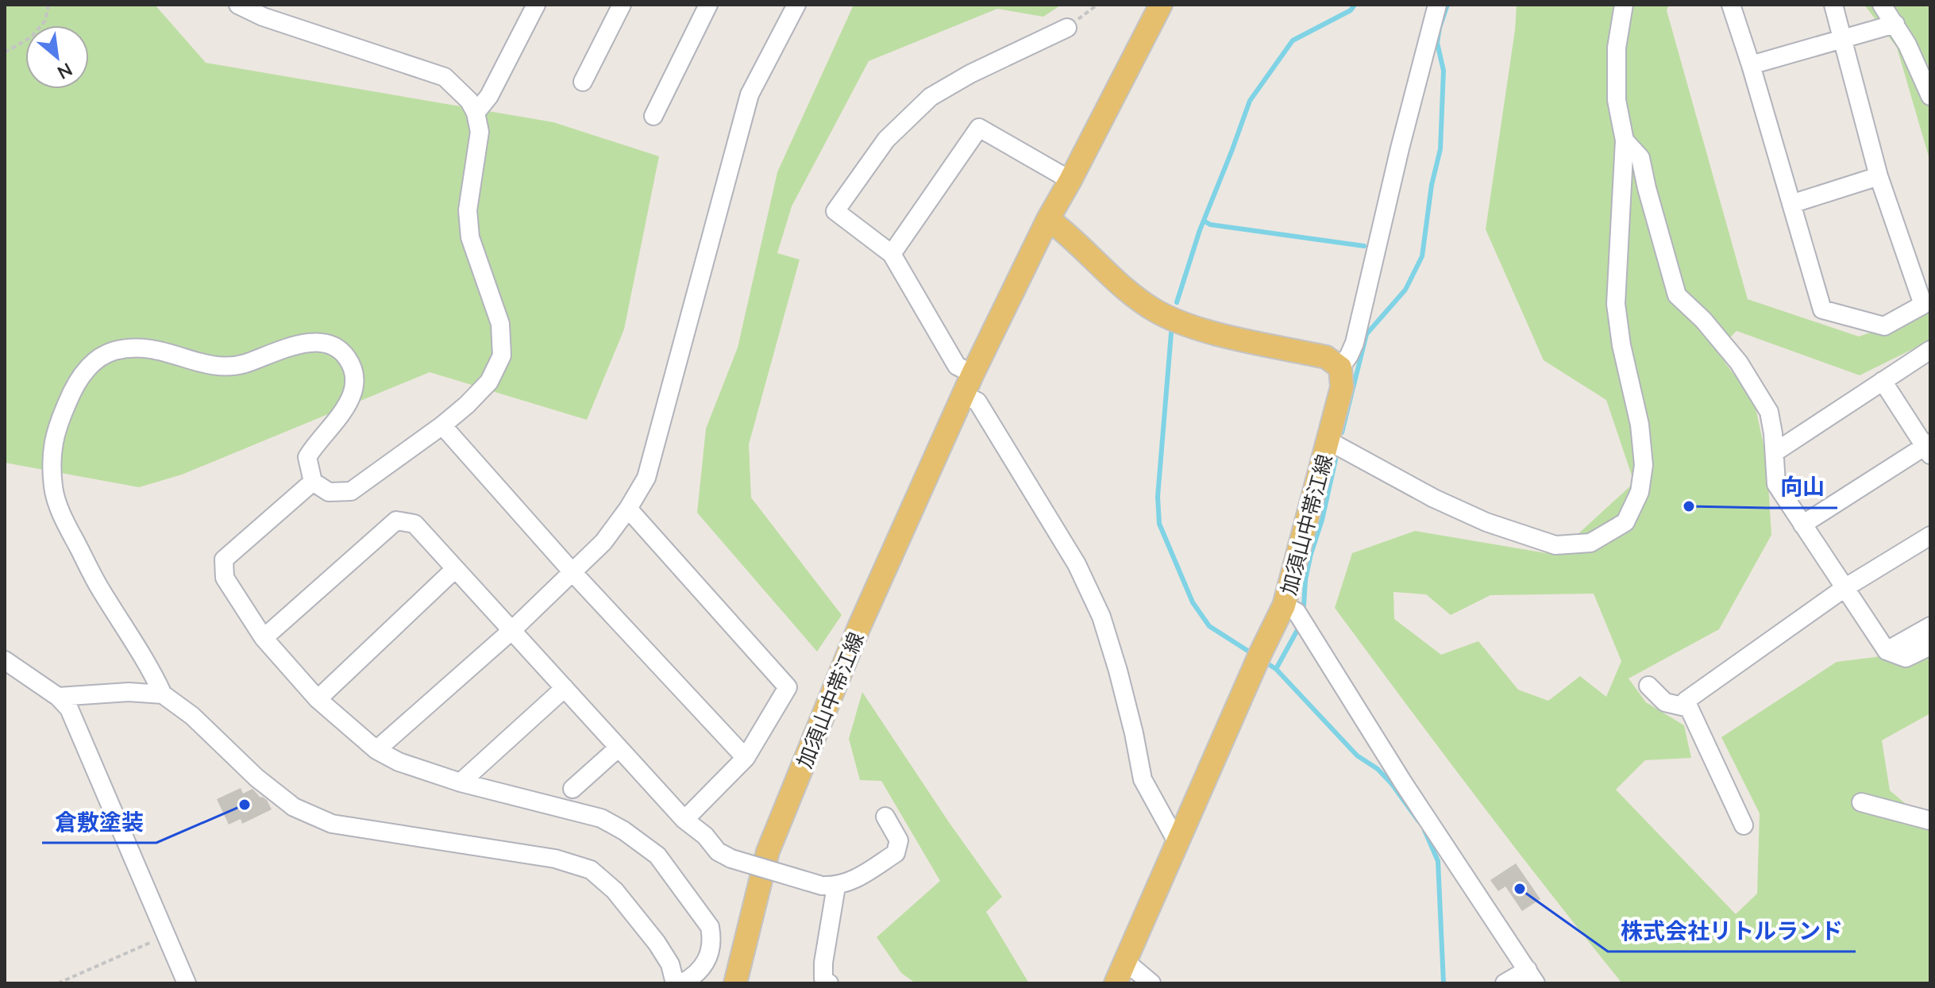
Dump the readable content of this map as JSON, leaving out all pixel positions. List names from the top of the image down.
{
  "streets": {
    "main road": ["加須山中帯江線"]
  },
  "places": ["向山", "倉敷塗装", "株式会社リトルランド"],
  "north": "bottom right"
}
